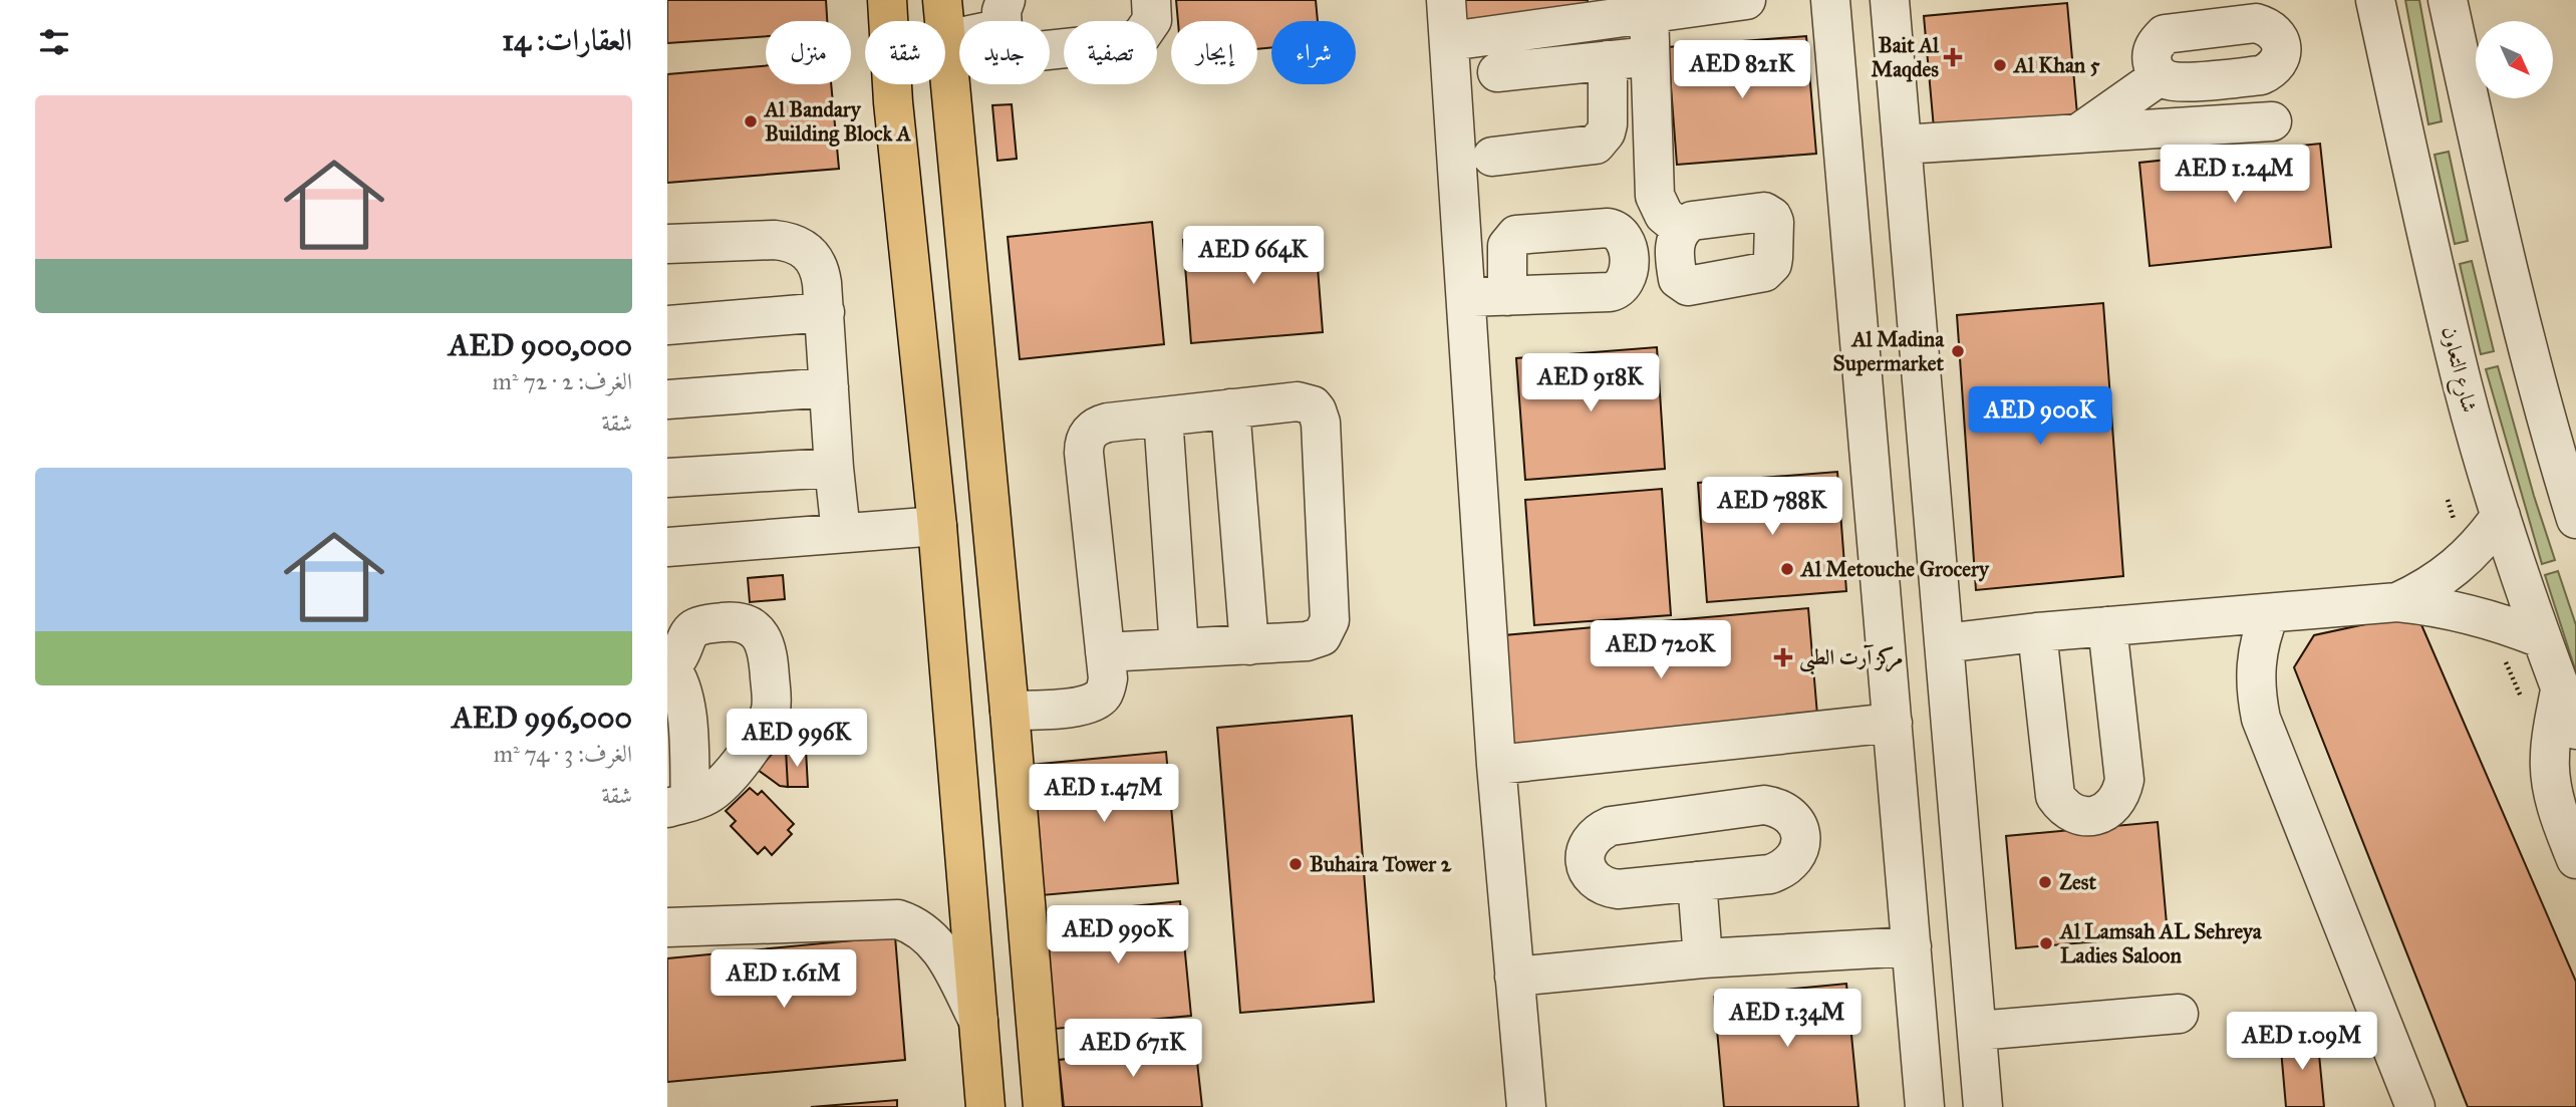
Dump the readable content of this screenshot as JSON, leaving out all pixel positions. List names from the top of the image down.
{
  "streets": {
    "street": ["شارع التعاون"]
  },
  "places": {
    "health": ["Bait Al Maqdes", "مرکز آرت الطبی"],
    "other": [
      "Al Khan 5",
      "Al Bandary Building Block A",
      "Al Madina Supermarket",
      "Al Metouche Grocery",
      "Buhaira Tower 2",
      "Zest",
      "Al Lamsah AL Sehreya Ladies Saloon"
    ]
  },
  "north": "bottom right",
  "page": {
    "heading": "العقارات: 14",
    "chip": [
      "شراء",
      "إيجار",
      "تصفية",
      "جديد",
      "شقة",
      "منزل"
    ],
    "price": [
      "AED 821K",
      "AED 1.24M",
      "AED 664K",
      "AED 918K",
      "AED 900K",
      "AED 788K",
      "AED 720K",
      "AED 996K",
      "AED 1.47M",
      "AED 990K",
      "AED 1.61M",
      "AED 1.34M",
      "AED 1.09M",
      "AED 671K"
    ],
    "list": [
      {
        "name": "AED 900,000",
        "note": "الغرف: 2 · 72 m² · شقة"
      },
      {
        "name": "AED 996,000",
        "note": "الغرف: 3 · 74 m² · شقة"
      }
    ]
  }
}
